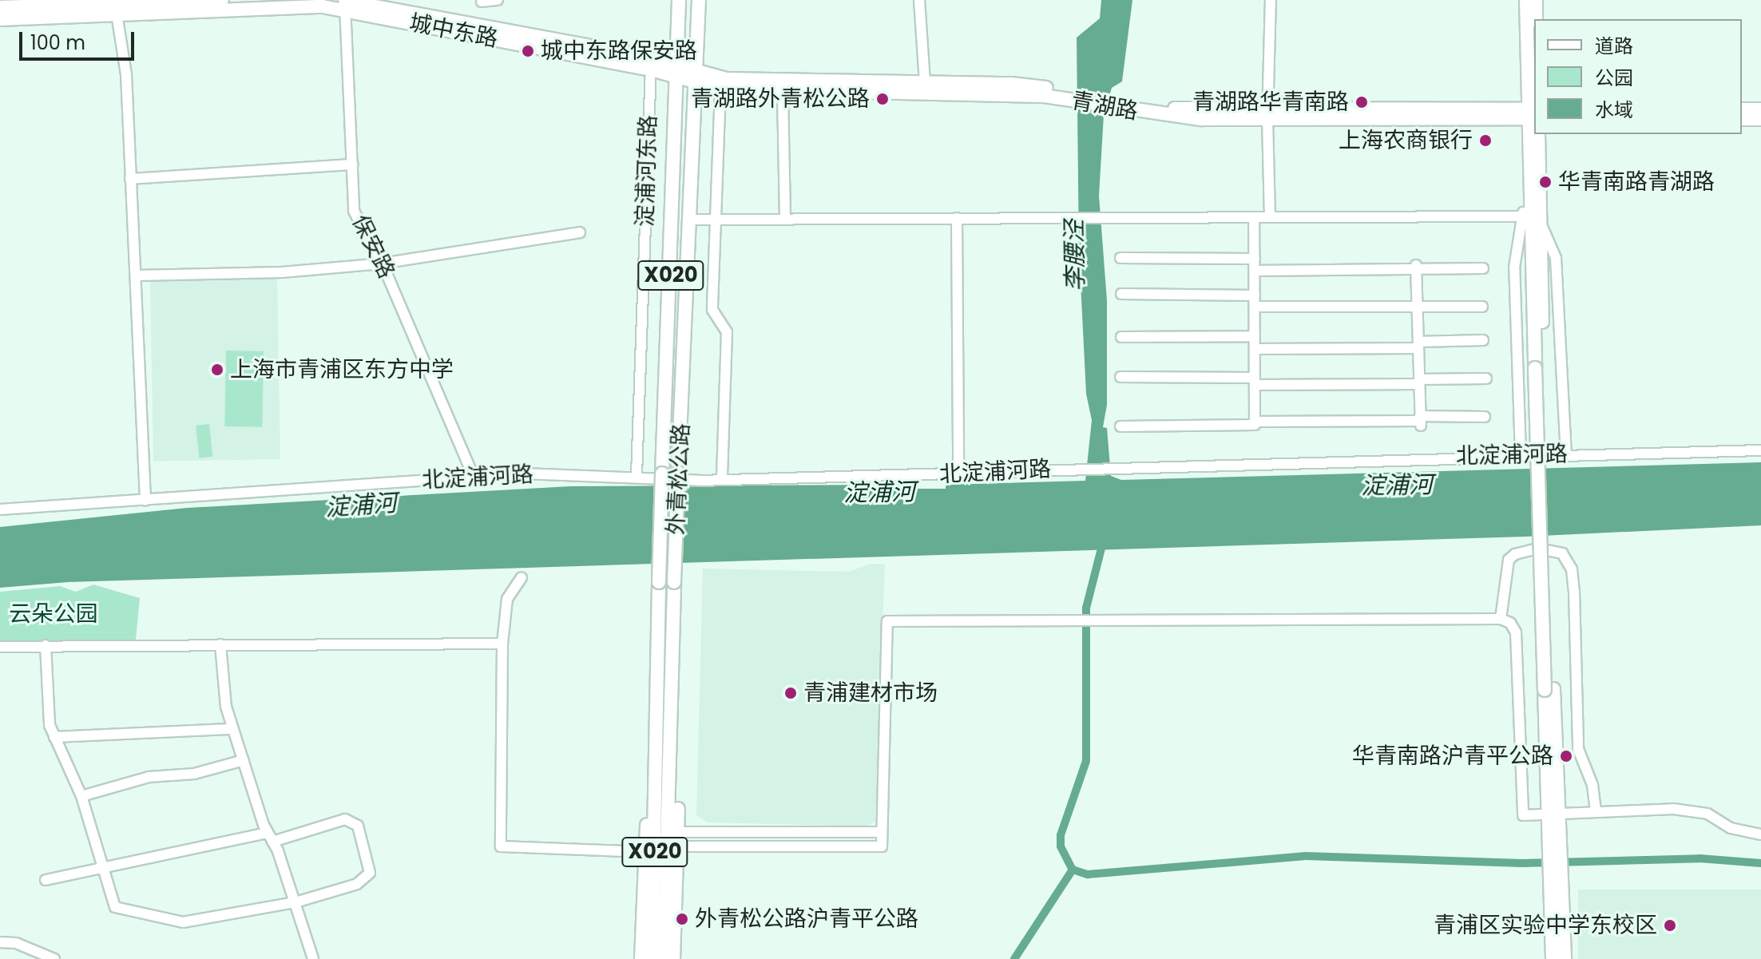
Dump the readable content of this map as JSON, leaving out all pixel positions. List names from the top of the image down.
{
  "streets": {
    "main road": [
      "城中东路",
      "青湖路",
      "X020",
      "外青松公路"
    ],
    "street": ["淀浦河东路", "保安路", "北淀浦河路"]
  },
  "crossings": [
    ["城中东路", "青湖路"],
    ["城中东路", "淀浦河东路"],
    ["城中东路", "保安路"],
    ["城中东路", "外青松公路"],
    ["青湖路", "外青松公路"],
    ["淀浦河东路", "北淀浦河路"],
    ["保安路", "北淀浦河路"]
  ],
  "water": ["李腰泾", "淀浦河"],
  "parks": ["云朵公园"],
  "places": [
    "城中东路保安路",
    "青湖路外青松公路",
    "青湖路华青南路",
    "上海农商银行",
    "华青南路青湖路",
    "上海市青浦区东方中学",
    "青浦建材市场",
    "华青南路沪青平公路",
    "外青松公路沪青平公路",
    "青浦区实验中学东校区"
  ],
  "legend": ["道路", "公园", "水域"],
  "scale_bar": "100 m"
}
